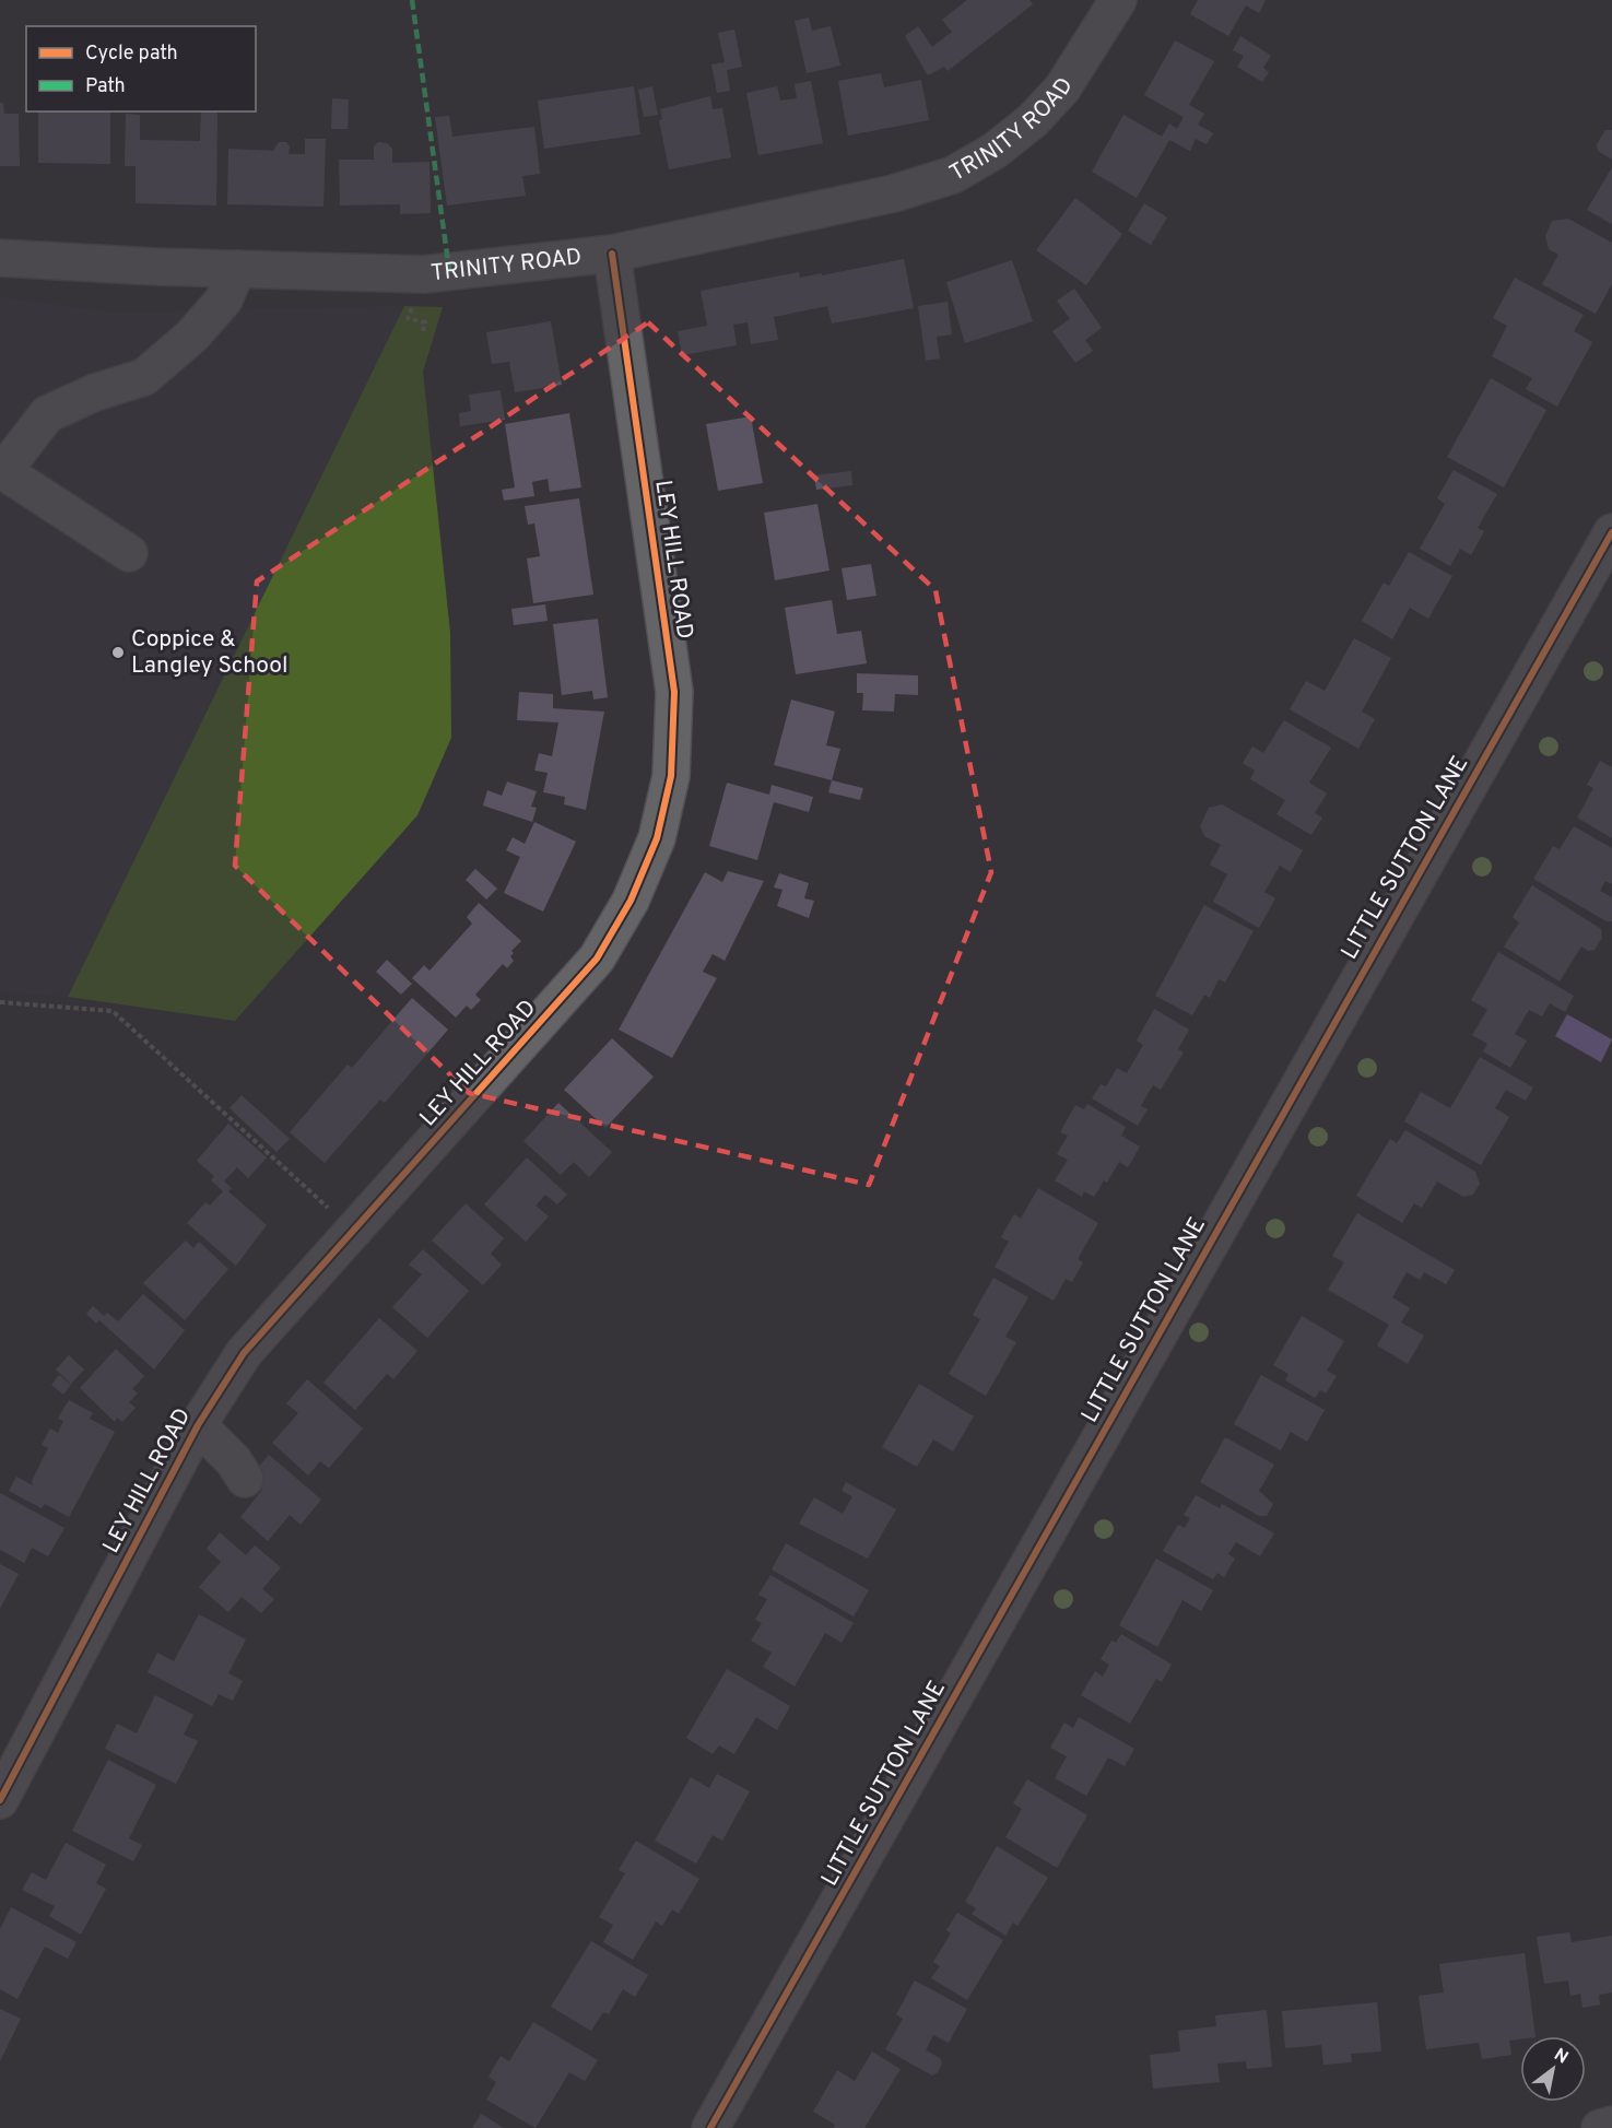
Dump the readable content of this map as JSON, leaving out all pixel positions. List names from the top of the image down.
{
  "streets": {
    "street": ["TRINITY ROAD", "LEY HILL ROAD", "LITTLE SUTTON LANE"]
  },
  "crossings": [
    ["TRINITY ROAD", "LEY HILL ROAD"]
  ],
  "places": ["Coppice & Langley School"],
  "legend": ["Cycle path", "Path"],
  "north": "top right"
}
